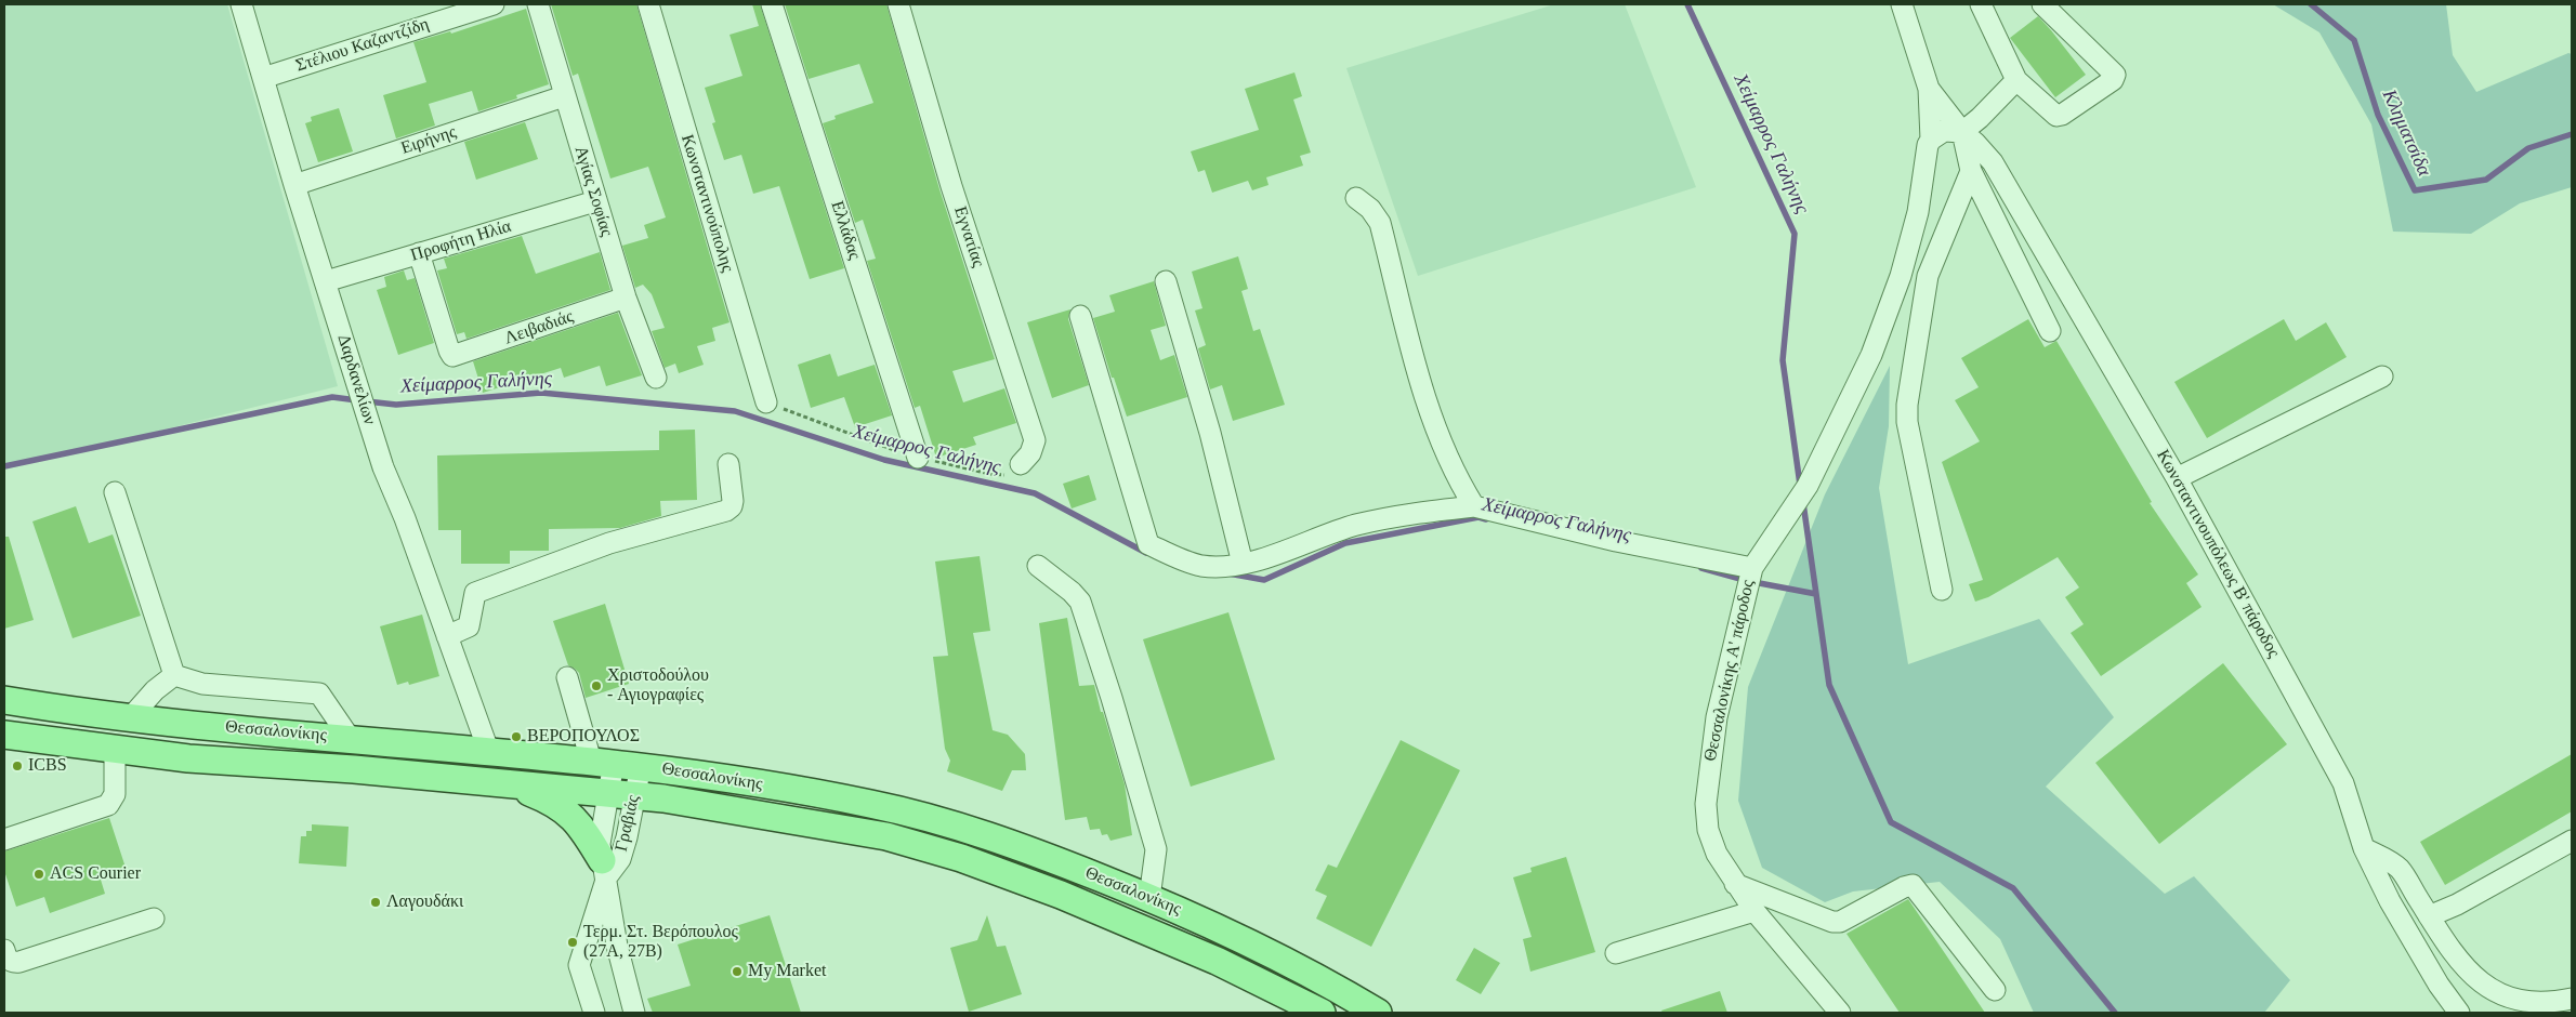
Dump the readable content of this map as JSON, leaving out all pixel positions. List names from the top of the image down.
{
  "streets": {
    "main road": ["Θεσσαλονίκης"],
    "street": [
      "Στέλιου Καζαντζίδη",
      "Ειρήνης",
      "Αγίας Σοφίας",
      "Κωνσταντινούπολης",
      "Ελλάδας",
      "Εγνατίας",
      "Προφήτη Ηλία",
      "Λειβαδιάς",
      "Δαρδανελίων",
      "Κωνσταντινουπόλεως Β' πάροδος",
      "Θεσσαλονίκης Α' πάροδος",
      "Γραβιάς"
    ]
  },
  "crossings": [
    ["Στέλιου Καζαντζίδη", "Δαρδανελίων"],
    ["Ειρήνης", "Αγίας Σοφίας"],
    ["Ειρήνης", "Δαρδανελίων"],
    ["Αγίας Σοφίας", "Προφήτη Ηλία"],
    ["Αγίας Σοφίας", "Λειβαδιάς"],
    ["Προφήτη Ηλία", "Λειβαδιάς"],
    ["Προφήτη Ηλία", "Δαρδανελίων"],
    ["Δαρδανελίων", "Θεσσαλονίκης"],
    ["Κωνσταντινουπόλεως Β' πάροδος", "Θεσσαλονίκης Α' πάροδος"],
    ["Θεσσαλονίκης", "Γραβιάς"]
  ],
  "water": ["Κληματσίδα", "Χείμαρρος Γαλήνης"],
  "places": [
    "Χριστοδούλου - Αγιογραφίες",
    "ΒΕΡΟΠΟΥΛΟΣ",
    "ICBS",
    "ACS Courier",
    "Λαγουδάκι",
    "Τερμ. Στ. Βερόπουλος (27Α, 27Β)",
    "My Market"
  ]
}
